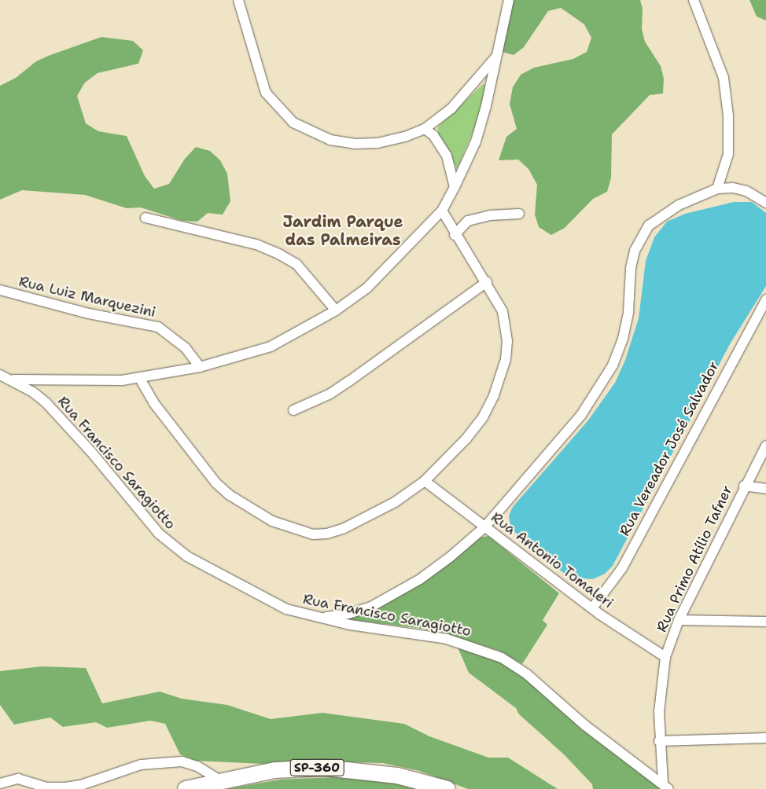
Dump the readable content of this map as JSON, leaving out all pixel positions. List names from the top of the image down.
{
  "streets": {
    "main road": ["SP-360"],
    "street": [
      "Rua Luiz Marquezini",
      "Rua Vereador José Salvador",
      "Rua Francisco Saragiotto",
      "Rua Primo Atílio Tafner",
      "Rua Antonio Tomaleri"
    ]
  },
  "crossings": [
    ["Rua Vereador José Salvador", "Rua Antonio Tomaleri"],
    ["Rua Francisco Saragiotto", "Rua Primo Atílio Tafner"],
    ["Rua Primo Atílio Tafner", "Rua Antonio Tomaleri"]
  ],
  "districts": ["Jardim Parque das Palmeiras"]
}
